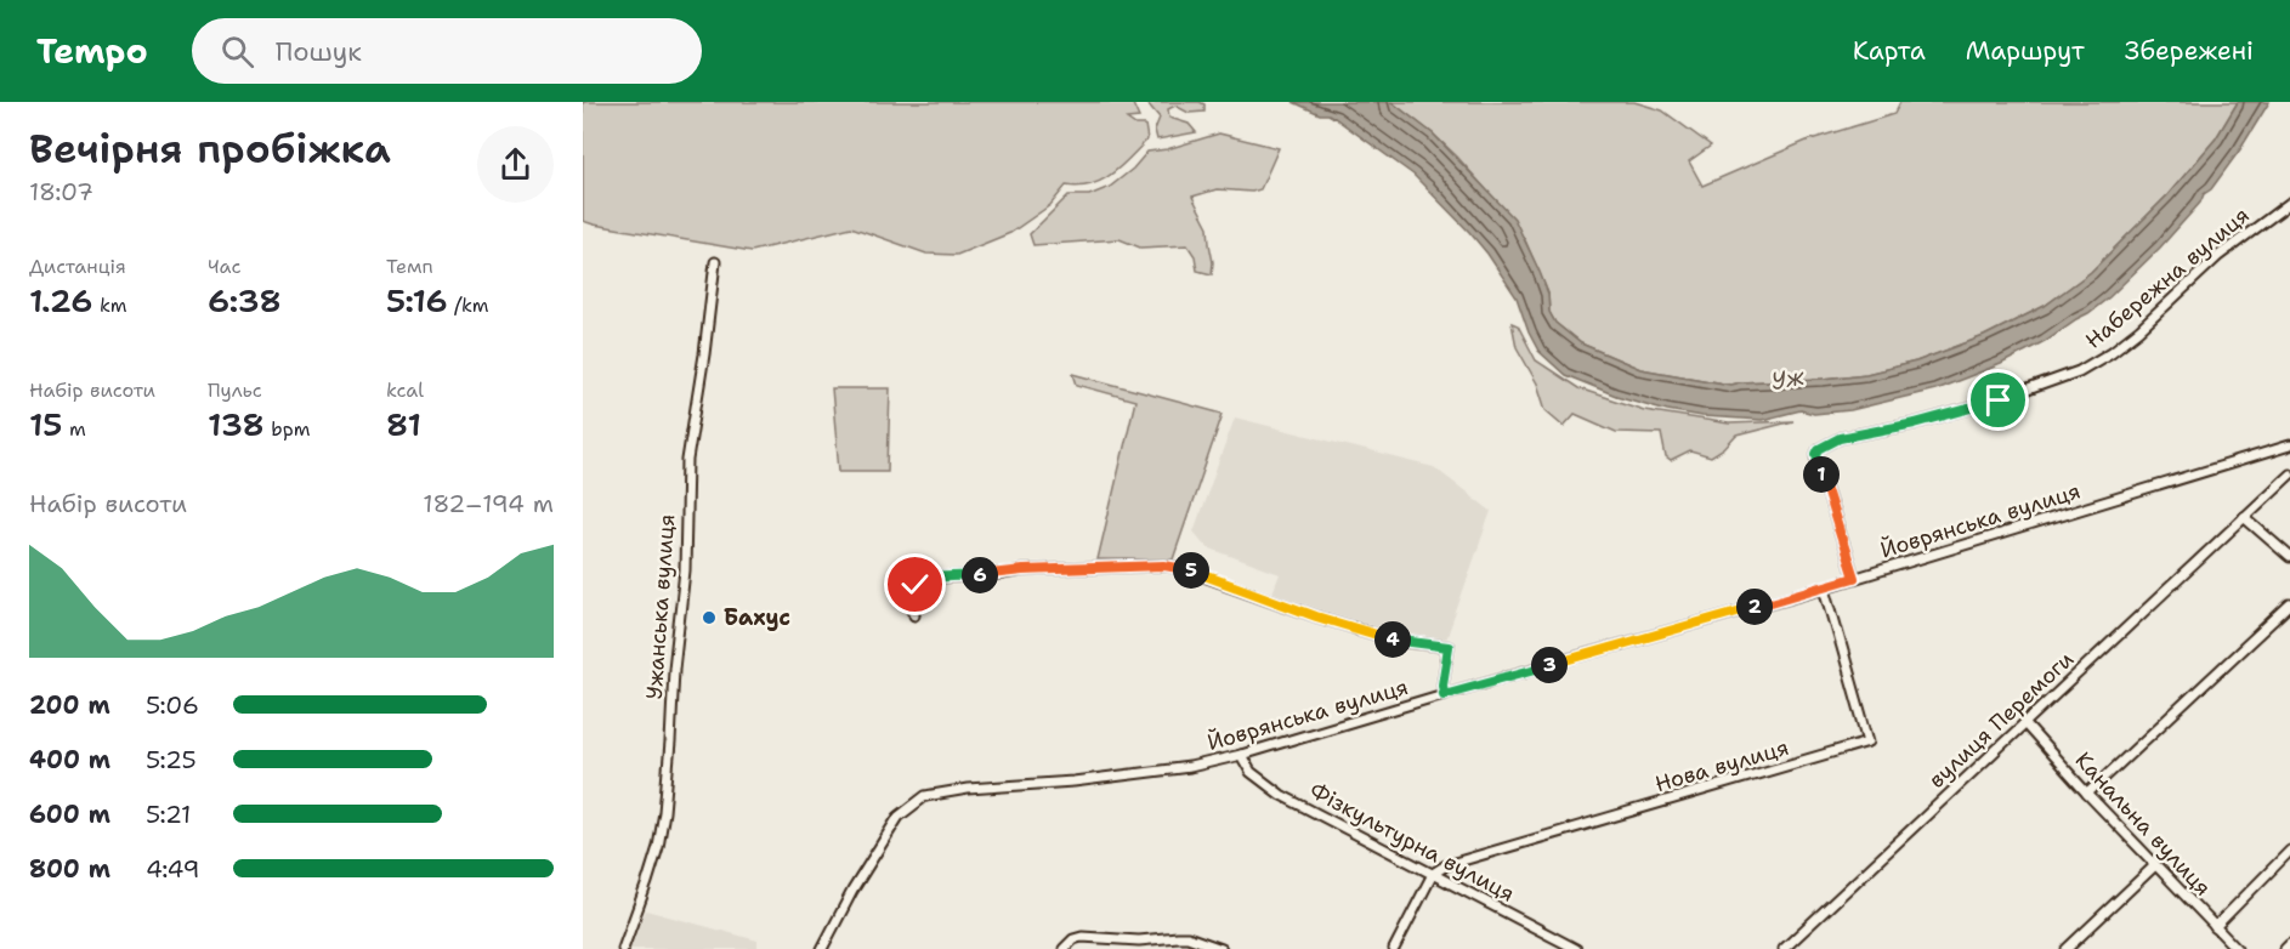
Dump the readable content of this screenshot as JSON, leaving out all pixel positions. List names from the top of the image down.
{
  "streets": {
    "street": [
      "Набережна вулиця",
      "Йоврянська вулиця",
      "Ужанська вулиця",
      "вулиця Перемоги",
      "Нова вулиця",
      "Канальна вулиця",
      "Фізкультурна вулиця"
    ]
  },
  "crossings": [
    ["Набережна вулиця", "Йоврянська вулиця"],
    ["Йоврянська вулиця", "Нова вулиця"],
    ["Йоврянська вулиця", "Фізкультурна вулиця"],
    ["вулиця Перемоги", "Канальна вулиця"],
    ["Нова вулиця", "Фізкультурна вулиця"]
  ],
  "water": ["Уж"],
  "places": ["Бахус"],
  "page": {
    "header": "Tempo",
    "search": "Пошук",
    "nav": ["Карта", "Маршрут", "Збережені"],
    "heading": ["Вечірня пробіжка", "18:07"],
    "stats": [
      ["Дистанція", "1.26 km"],
      ["Час", "6:38"],
      ["Темп", "5:16 /km"],
      ["Набір висоти", "15 m"],
      ["Пульс", "138 bpm"],
      ["kcal", "81"]
    ],
    "pins": [
      "1",
      "5",
      "6",
      "2",
      "4",
      "3"
    ],
    "chart": ["Набір висоти", "182–194 m"],
    "list": [
      {
        "name": "200 m",
        "note": "5:06"
      },
      {
        "name": "400 m",
        "note": "5:25"
      },
      {
        "name": "600 m",
        "note": "5:21"
      },
      {
        "name": "800 m",
        "note": "4:49"
      }
    ]
  }
}
